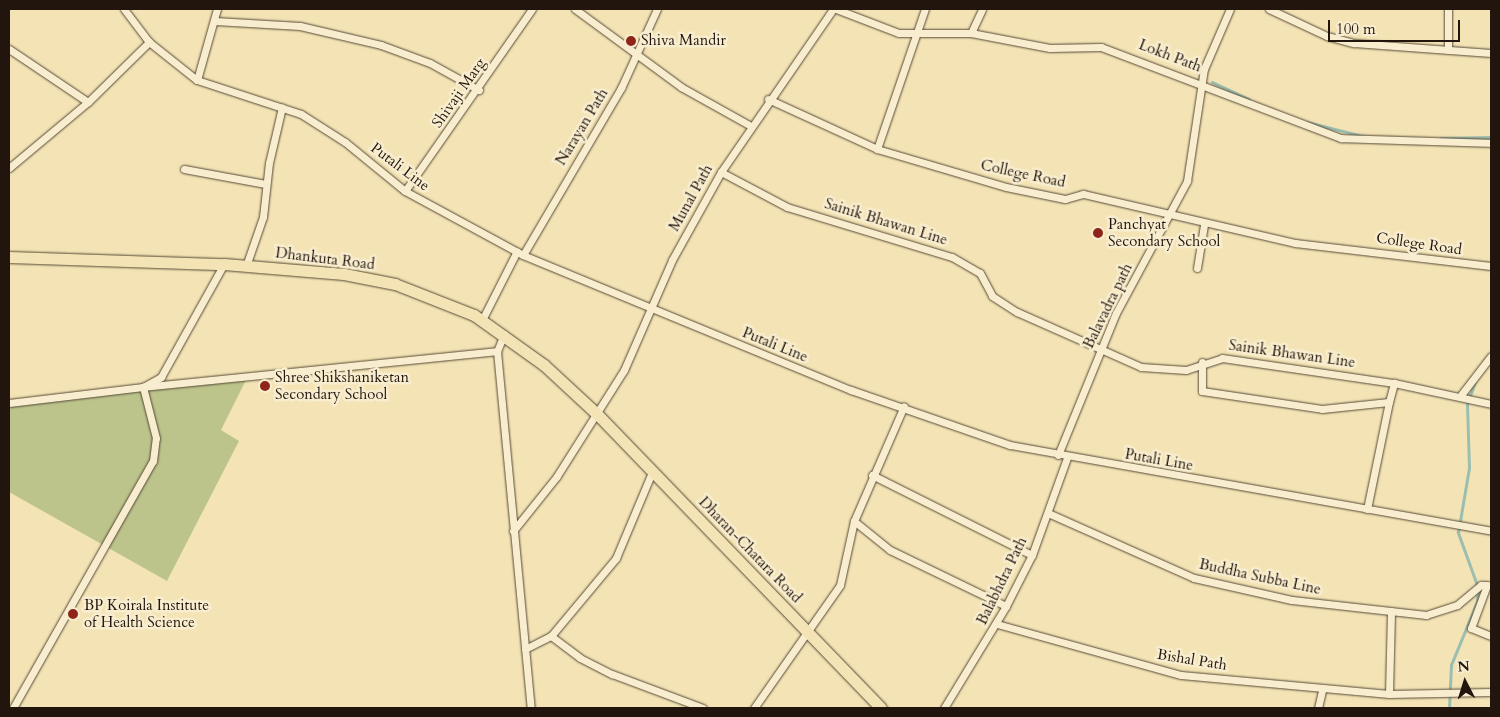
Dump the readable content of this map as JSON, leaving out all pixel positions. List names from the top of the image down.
{
  "streets": {
    "main road": ["Dhankuta Road", "Dharan-Chatara Road"],
    "street": [
      "Lokh Path",
      "Shivaji Marg",
      "Narayan Path",
      "Putali Line",
      "College Road",
      "Munal Path",
      "Sainik Bhawan Line",
      "Balavadra path",
      "Buddha Subba Line",
      "Balabhdra Path",
      "Bishal Path"
    ]
  },
  "crossings": [
    ["Lokh Path", "Munal Path"],
    ["Lokh Path", "Balavadra path"],
    ["Shivaji Marg", "Putali Line"],
    ["Narayan Path", "Putali Line"],
    ["Narayan Path", "Dhankuta Road"],
    ["Putali Line", "Munal Path"],
    ["Putali Line", "Balavadra path"],
    ["Putali Line", "Balabhdra Path"],
    ["College Road", "Munal Path"],
    ["College Road", "Balavadra path"],
    ["Munal Path", "Sainik Bhawan Line"],
    ["Munal Path", "Dhankuta Road"],
    ["Munal Path", "Dharan-Chatara Road"],
    ["Sainik Bhawan Line", "Balavadra path"],
    ["Dhankuta Road", "Dharan-Chatara Road"],
    ["Buddha Subba Line", "Balabhdra Path"],
    ["Balabhdra Path", "Bishal Path"]
  ],
  "places": [
    "Shiva Mandir",
    "Panchyat Secondary School",
    "Shree Shikshaniketan Secondary School",
    "BP Koirala Institute of Health Science"
  ],
  "scale_bar": "100 m",
  "north": "top"
}
